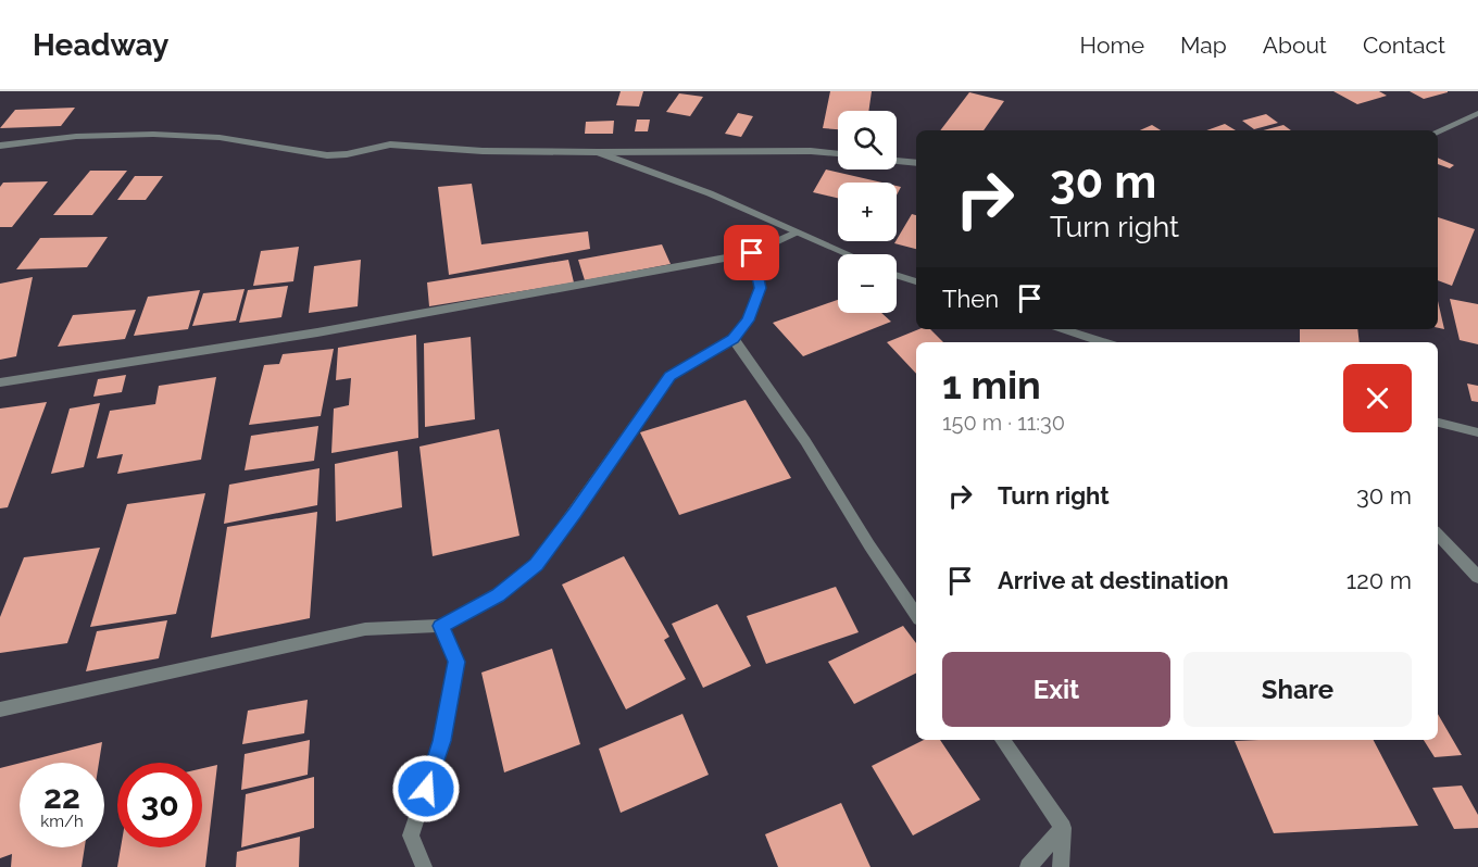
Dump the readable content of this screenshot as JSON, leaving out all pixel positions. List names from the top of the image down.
{
  "page": {
    "header": "Headway",
    "nav": [
      "Home",
      "Map",
      "About",
      "Contact"
    ],
    "map_buttons": ["+", "−"],
    "turn": ["30 m", "Turn right"],
    "then": "Then",
    "heading": ["1 min", "150 m · 11:30"],
    "list": [
      {
        "name": "Turn right",
        "value": "30 m"
      },
      {
        "name": "Arrive at destination",
        "value": "120 m"
      }
    ],
    "buttons": ["Exit", "Share"],
    "speed": "22 km/h",
    "limit": "30"
  }
}
